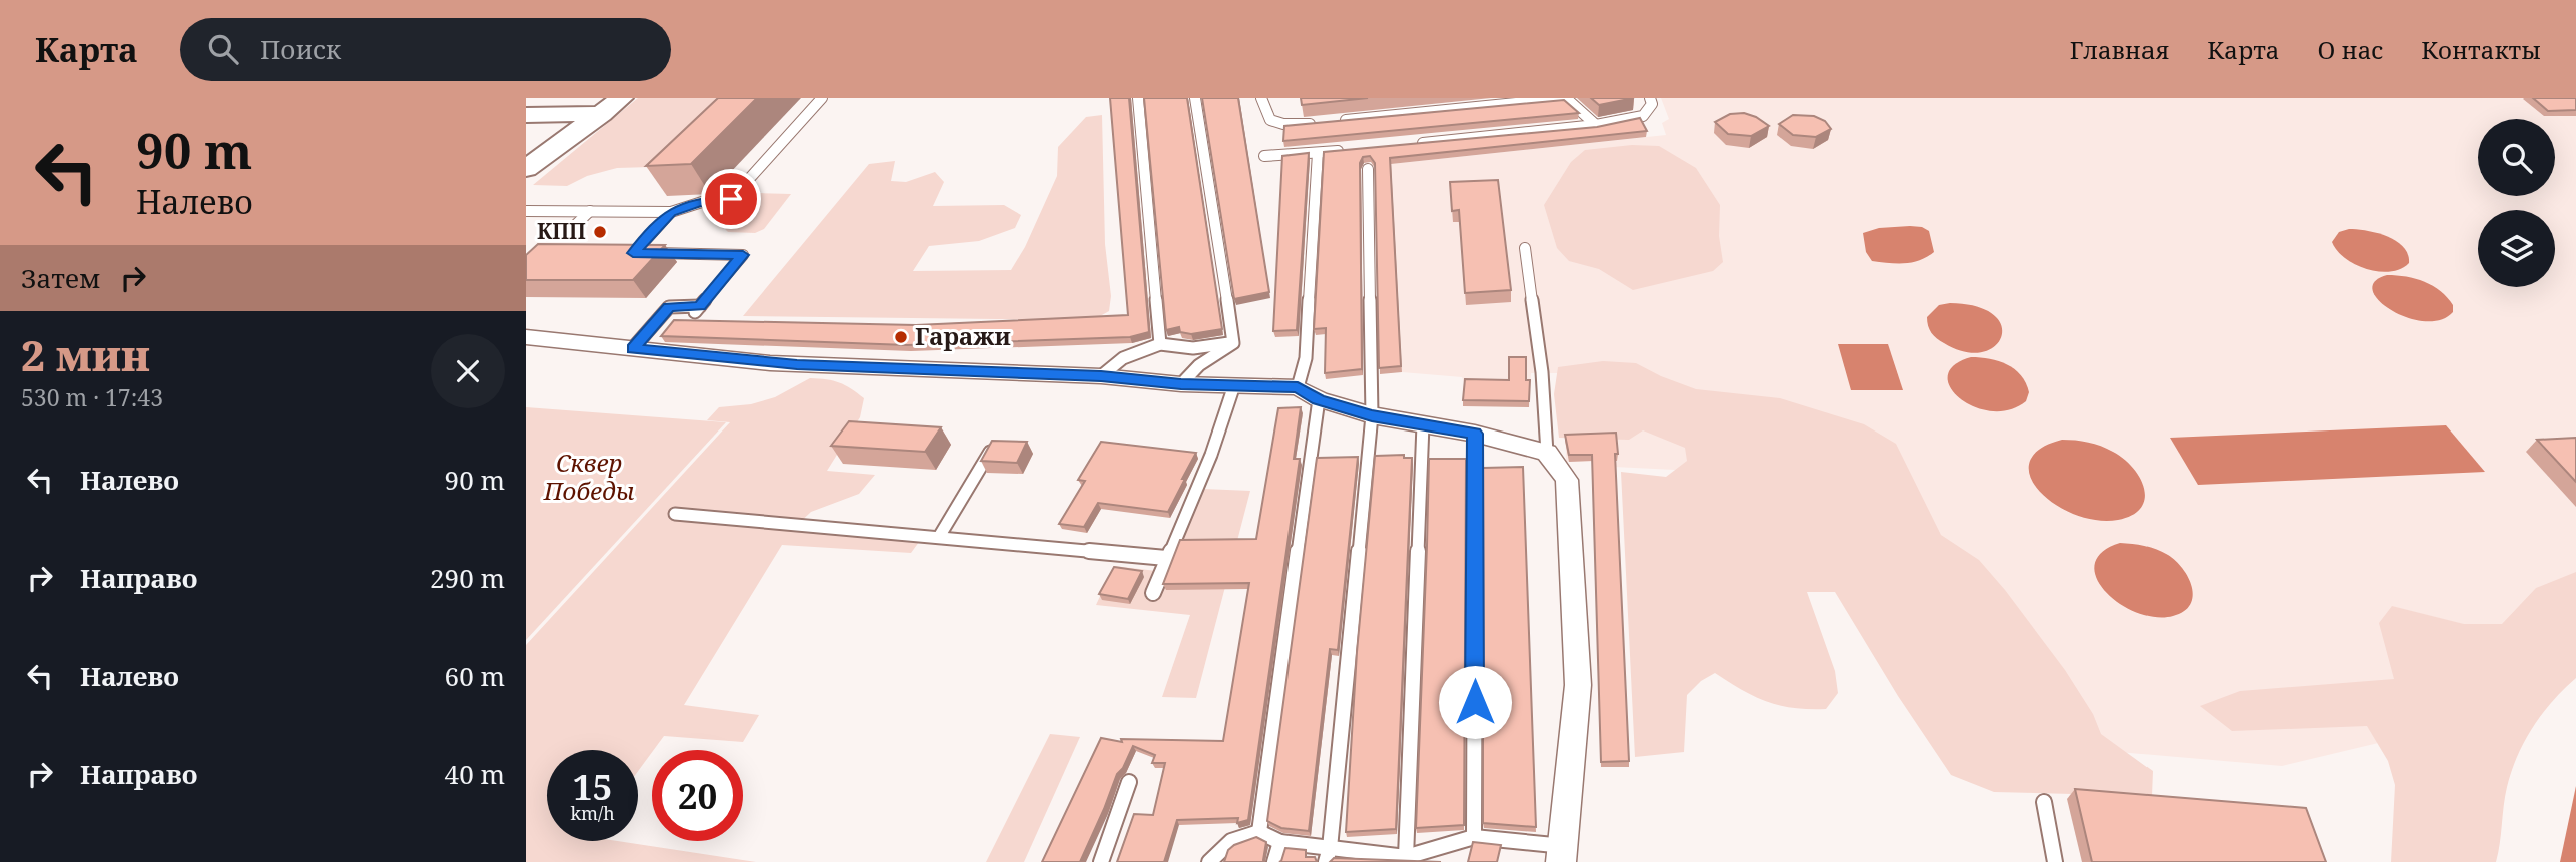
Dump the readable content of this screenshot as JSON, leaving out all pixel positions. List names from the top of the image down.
{
  "parks": ["Сквер Победы"],
  "places": ["КПП", "Гаражи"],
  "page": {
    "header": "Карта",
    "search": "Поиск",
    "nav": [
      "Главная",
      "Карта",
      "О нас",
      "Контакты"
    ],
    "turn": ["90 m", "Налево"],
    "then": "Затем",
    "heading": ["2 мин", "530 m · 17:43"],
    "list": [
      {
        "name": "Налево",
        "value": "90 m"
      },
      {
        "name": "Направо",
        "value": "290 m"
      },
      {
        "name": "Налево",
        "value": "60 m"
      },
      {
        "name": "Направо",
        "value": "40 m"
      }
    ],
    "speed": "15 km/h",
    "limit": "20"
  }
}
